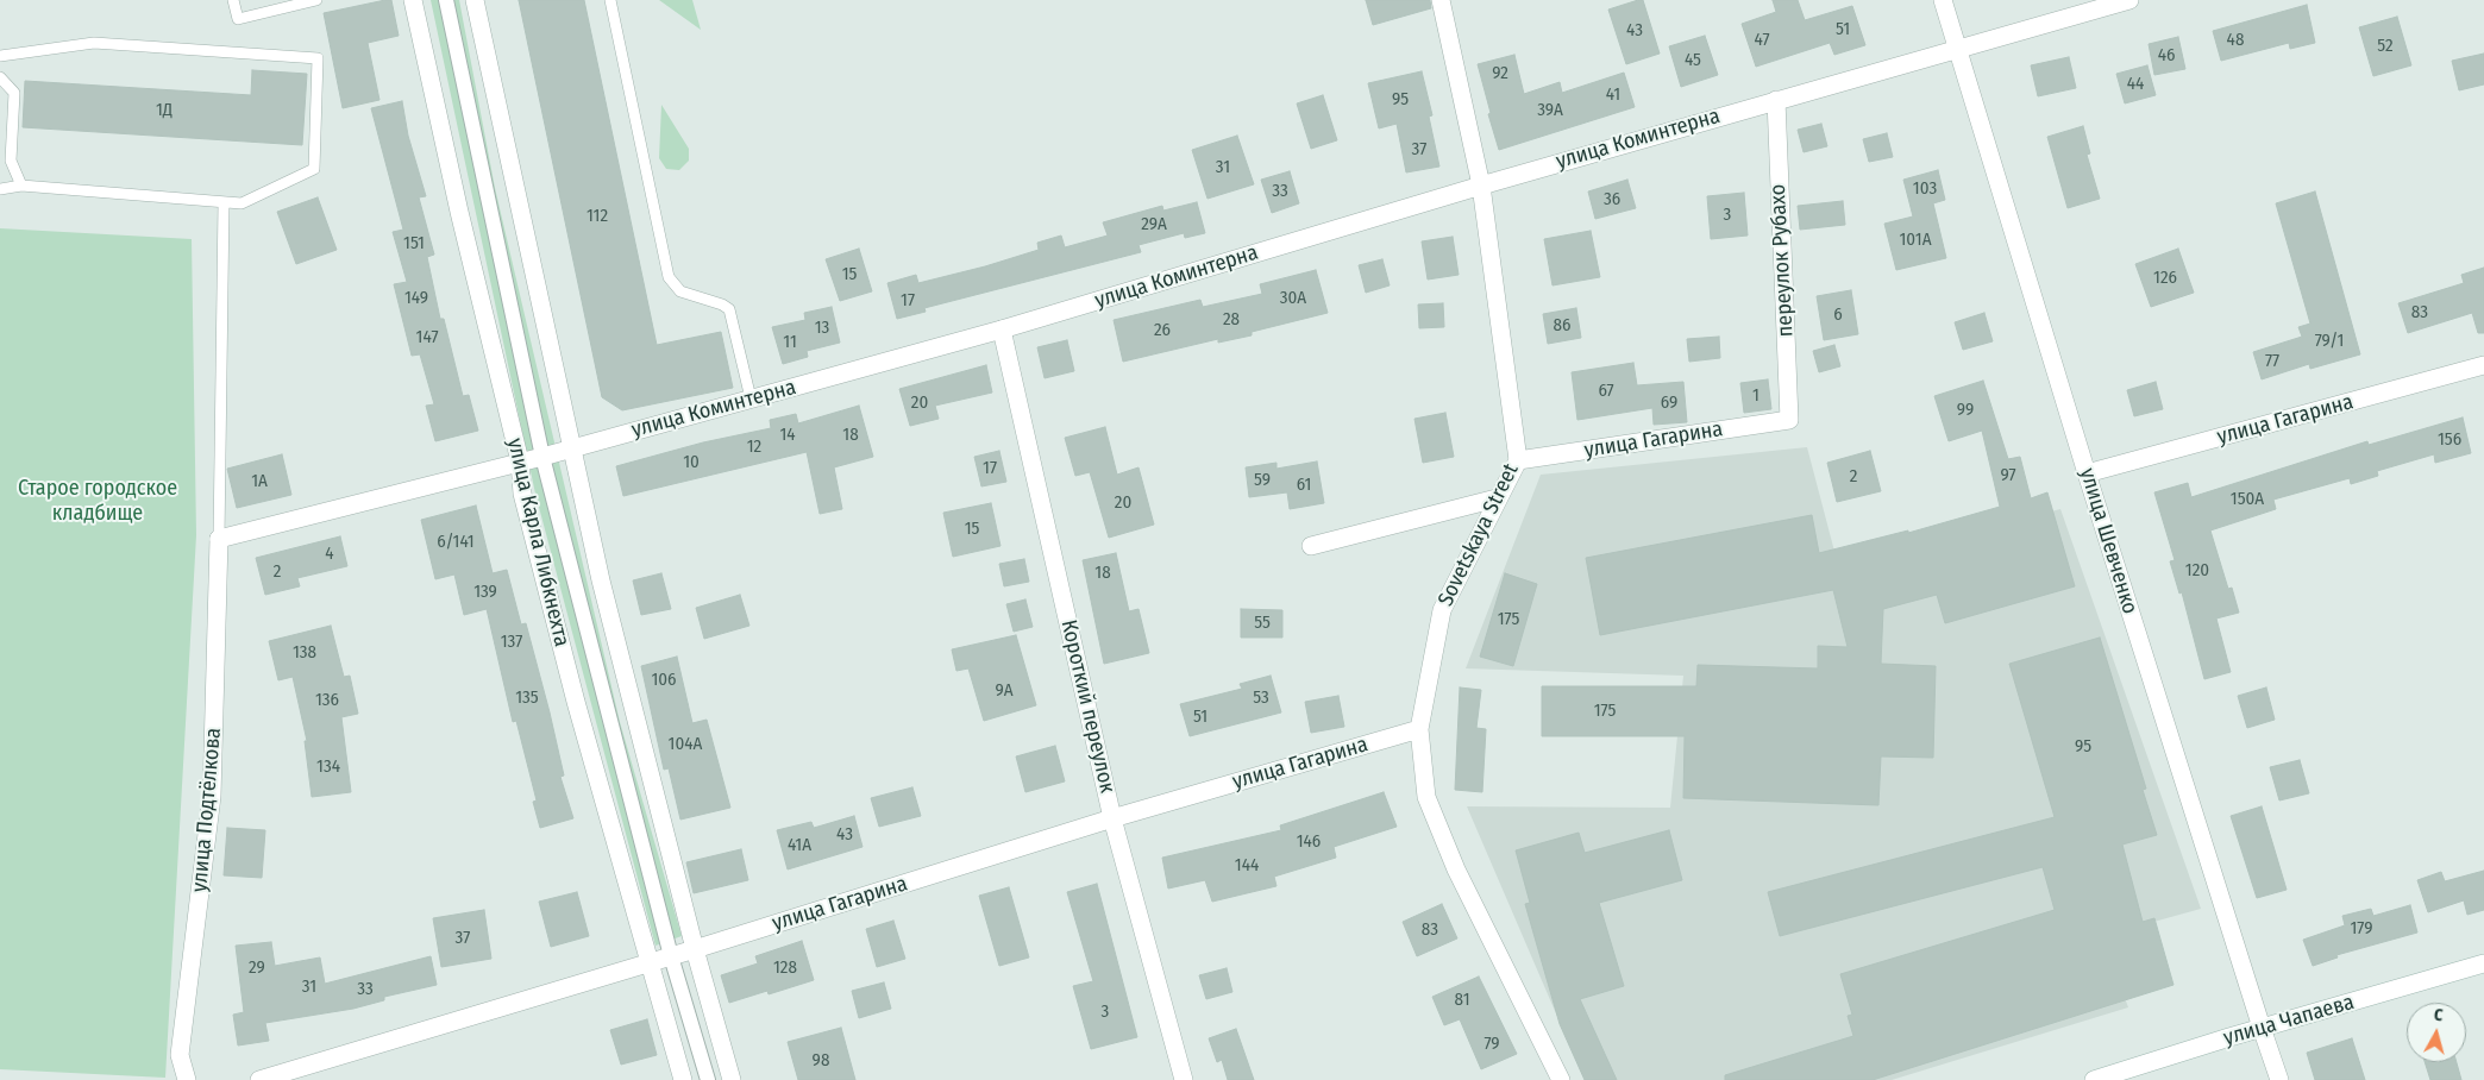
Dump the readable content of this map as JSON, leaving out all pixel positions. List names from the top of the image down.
{
  "streets": {
    "street": [
      "улица Коминтерна",
      "переулок Рубахо",
      "улица Гагарина",
      "Sovetskaya Street",
      "улица Шевченко",
      "улица Карла Либкнехта",
      "Короткий переулок",
      "улица Подтёлкова",
      "улица Чапаева"
    ]
  },
  "crossings": [
    ["улица Коминтерна", "переулок Рубахо"],
    ["улица Коминтерна", "Sovetskaya Street"],
    ["улица Коминтерна", "улица Шевченко"],
    ["улица Коминтерна", "улица Карла Либкнехта"],
    ["улица Коминтерна", "Короткий переулок"],
    ["улица Коминтерна", "улица Подтёлкова"],
    ["переулок Рубахо", "улица Гагарина"],
    ["улица Гагарина", "Sovetskaya Street"],
    ["улица Гагарина", "улица Шевченко"],
    ["улица Гагарина", "улица Карла Либкнехта"],
    ["улица Гагарина", "Короткий переулок"],
    ["улица Шевченко", "улица Чапаева"]
  ],
  "parks": ["Старое городское кладбище"],
  "house_numbers": [
    "51",
    "43",
    "47",
    "48",
    "52",
    "46",
    "45",
    "92",
    "44",
    "41",
    "95",
    "1Д",
    "39А",
    "37",
    "31",
    "103",
    "33",
    "36",
    "3",
    "112",
    "29А",
    "101А",
    "151",
    "15",
    "126",
    "149",
    "30А",
    "17",
    "83",
    "6",
    "28",
    "86",
    "13",
    "26",
    "147",
    "79/1",
    "11",
    "77",
    "67",
    "1",
    "20",
    "69",
    "99",
    "14",
    "18",
    "156",
    "12",
    "10",
    "17",
    "97",
    "2",
    "59",
    "1А",
    "61",
    "150А",
    "20",
    "15",
    "6/141",
    "4",
    "120",
    "2",
    "18",
    "139",
    "175",
    "55",
    "137",
    "138",
    "106",
    "9А",
    "135",
    "53",
    "136",
    "175",
    "51",
    "104А",
    "95",
    "134",
    "43",
    "146",
    "41А",
    "144",
    "179",
    "83",
    "37",
    "29",
    "128",
    "31",
    "33",
    "81",
    "3",
    "79",
    "98"
  ],
  "north": "top"
}
